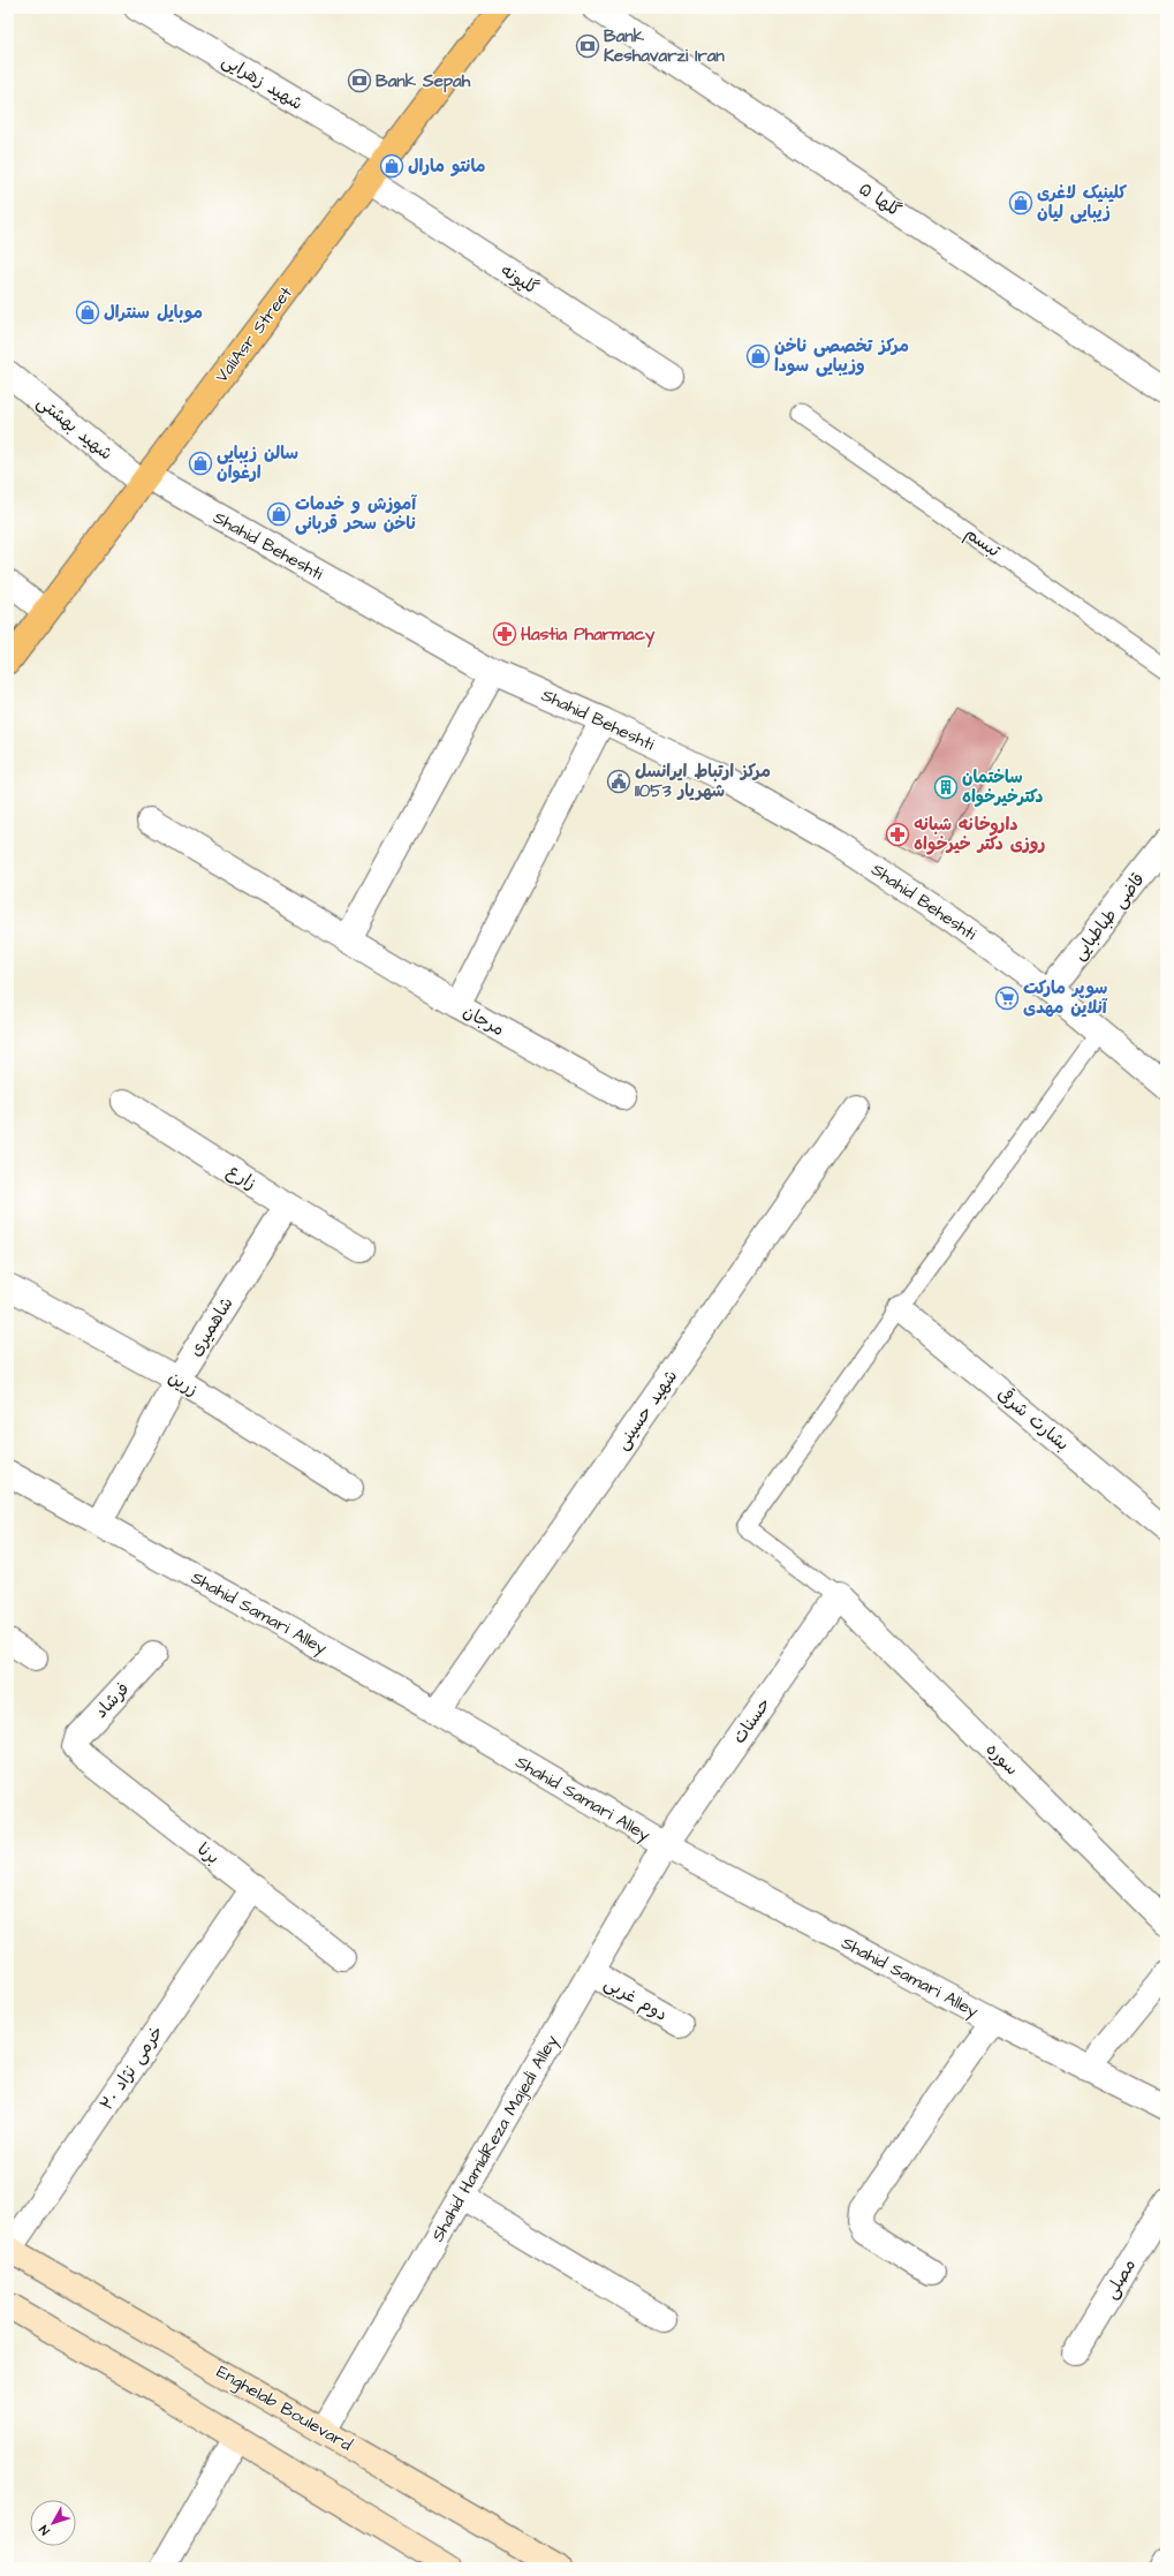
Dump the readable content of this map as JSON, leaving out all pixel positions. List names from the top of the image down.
{
  "streets": {
    "main road": ["ValiAsr Street", "Enghelab Boulevard"],
    "street": [
      "شهید زهرایی",
      "گلها ۵",
      "گلپونه",
      "شهید بهشتی",
      "Shahid Beheshti",
      "قاضی طباطبایی",
      "مرجان",
      "زارع",
      "شاهمیری",
      "زرین",
      "شهید حسینی",
      "بشارت شرقی",
      "Shahid Samari Alley",
      "فرشاد",
      "حسنات",
      "سوره",
      "برنا",
      "دوم غربی",
      "خرمی نژاد ۲۰",
      "Shahid HamidReza Majedi Alley",
      "مصلی"
    ],
    "lane": ["تبسم"]
  },
  "crossings": [
    ["شهید زهرایی", "ValiAsr Street"],
    ["گلپونه", "ValiAsr Street"],
    ["ValiAsr Street", "شهید بهشتی"],
    ["ValiAsr Street", "Shahid Beheshti"],
    ["شهید بهشتی", "Shahid Beheshti"],
    ["Shahid Beheshti", "قاضی طباطبایی"],
    ["زارع", "شاهمیری"],
    ["شاهمیری", "زرین"],
    ["شاهمیری", "Shahid Samari Alley"],
    ["شهید حسینی", "Shahid Samari Alley"],
    ["Shahid Samari Alley", "حسنات"],
    ["Shahid Samari Alley", "Shahid HamidReza Majedi Alley"],
    ["فرشاد", "برنا"],
    ["حسنات", "سوره"],
    ["حسنات", "Shahid HamidReza Majedi Alley"],
    ["برنا", "خرمی نژاد ۲۰"],
    ["دوم غربی", "Shahid HamidReza Majedi Alley"],
    ["خرمی نژاد ۲۰", "Enghelab Boulevard"],
    ["Shahid HamidReza Majedi Alley", "Enghelab Boulevard"]
  ],
  "places": {
    "bank": ["Bank Keshavarzi Iran", "Bank Sepah"],
    "shop": [
      "مانتو مارال",
      "کلینیک لاغری زیبایی لیان",
      "موبایل سنترال",
      "مرکز تخصصی ناخن وزیبایی سودا",
      "سالن زیبایی ارغوان",
      "آموزش و‌ خدمات ناخن سحر قربانی"
    ],
    "pharmacy": ["Hastia Pharmacy", "داروخانه شبانه روزی دکتر خیرخواه"],
    "public building": ["مرکز ارتباط ایرانسل 11053 شهریار"],
    "building": ["ساختمان دکترخیرخواه"],
    "supermarket": ["سوپر مارکت آنلاین مهدی"]
  },
  "north": "bottom left"
}
